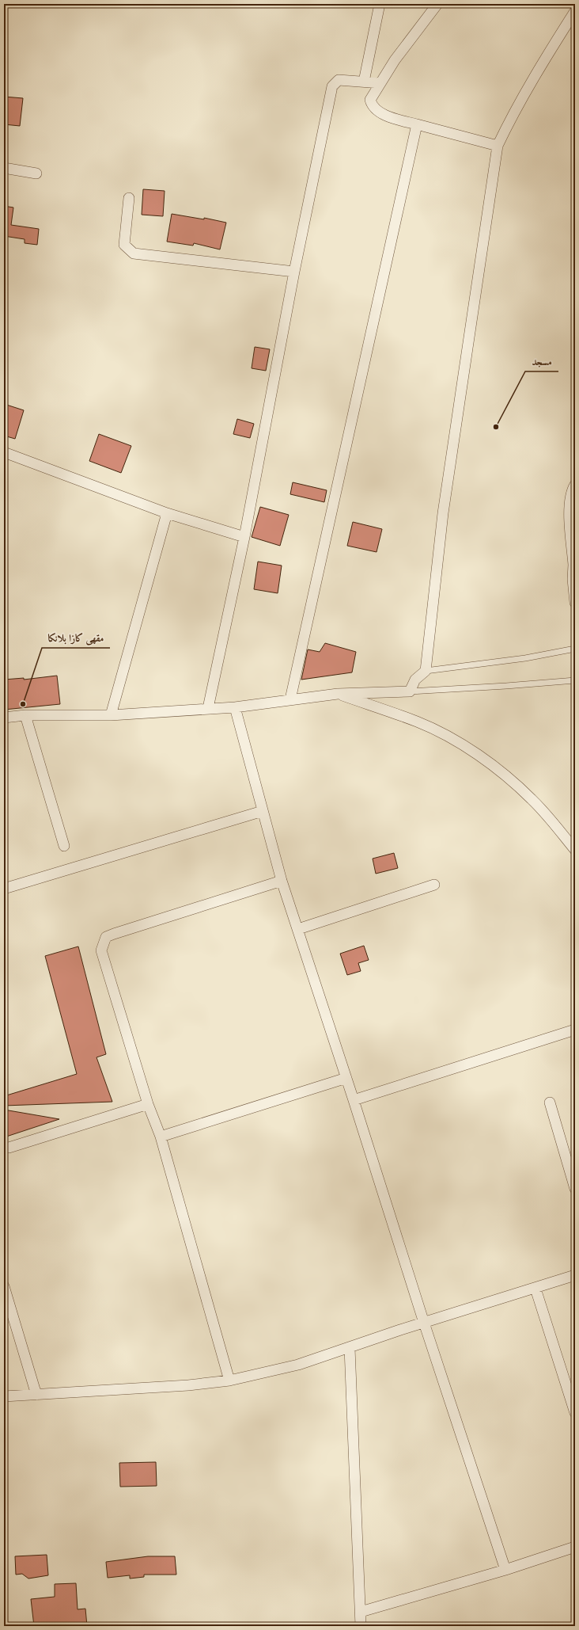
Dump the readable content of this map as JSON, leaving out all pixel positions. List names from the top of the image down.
{
  "places": ["مسجد", "مقهى كازا بلانكا"]
}
